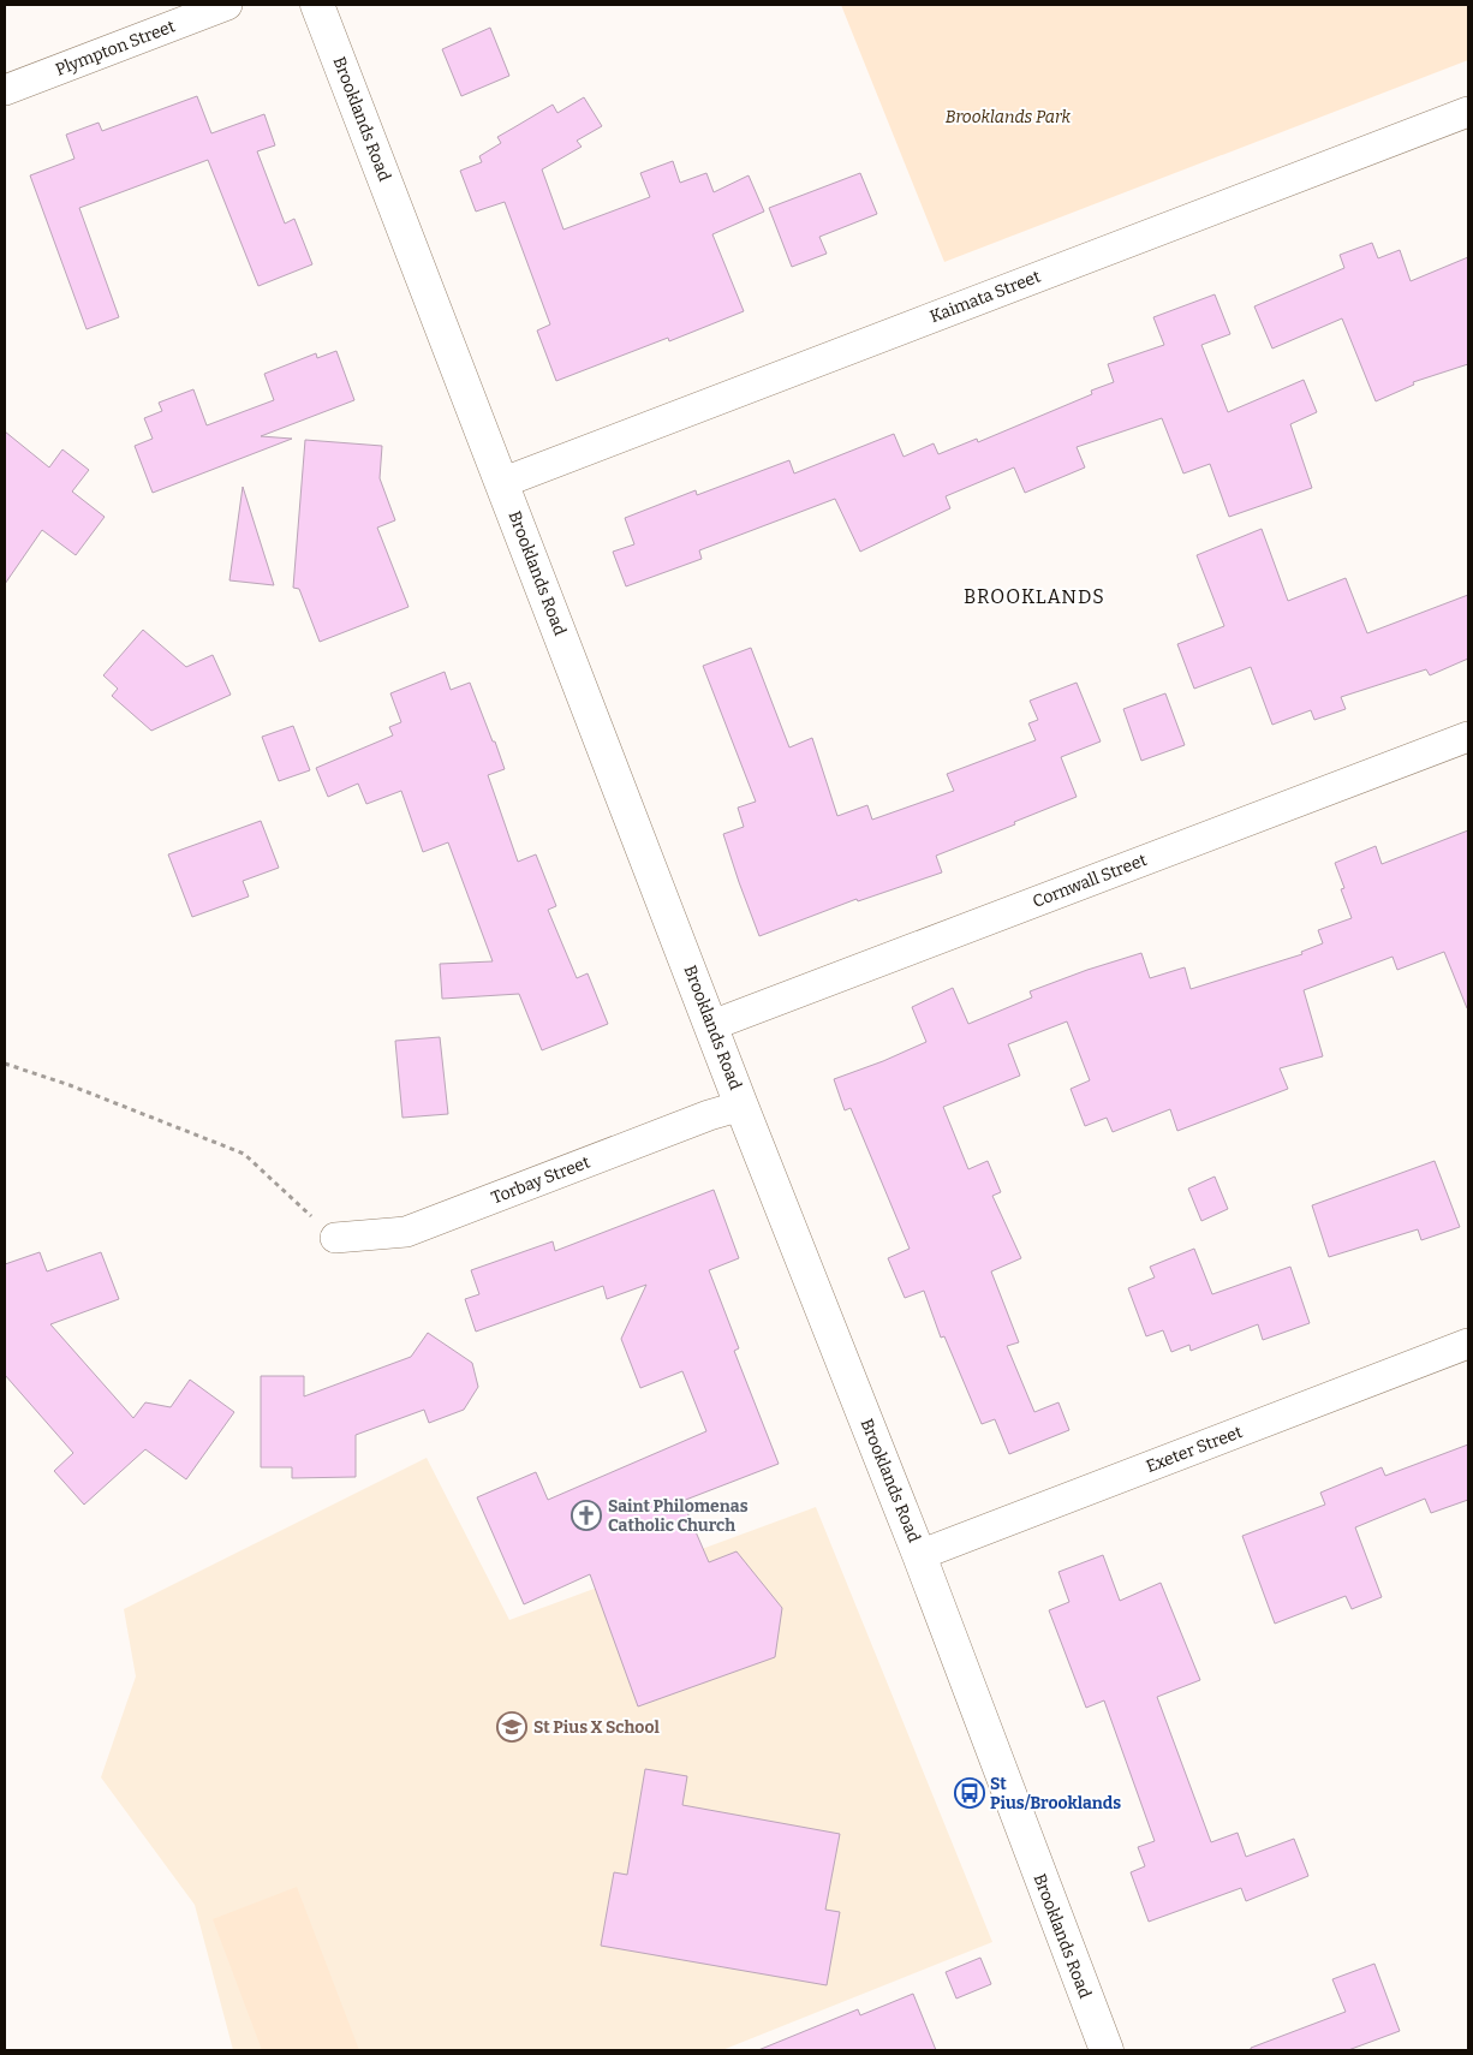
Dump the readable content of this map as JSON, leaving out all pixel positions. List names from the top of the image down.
{
  "streets": {
    "street": [
      "Plympton Street",
      "Brooklands Road",
      "Kaimata Street",
      "Cornwall Street",
      "Torbay Street",
      "Exeter Street"
    ]
  },
  "crossings": [
    ["Brooklands Road", "Kaimata Street"],
    ["Brooklands Road", "Cornwall Street"],
    ["Brooklands Road", "Torbay Street"],
    ["Brooklands Road", "Exeter Street"]
  ],
  "districts": ["BROOKLANDS"],
  "parks": ["Brooklands Park"],
  "places": {
    "church": ["Saint Philomenas Catholic Church"],
    "school or university": ["St Pius X School"],
    "bus stop": ["St Pius/Brooklands"]
  }
}
